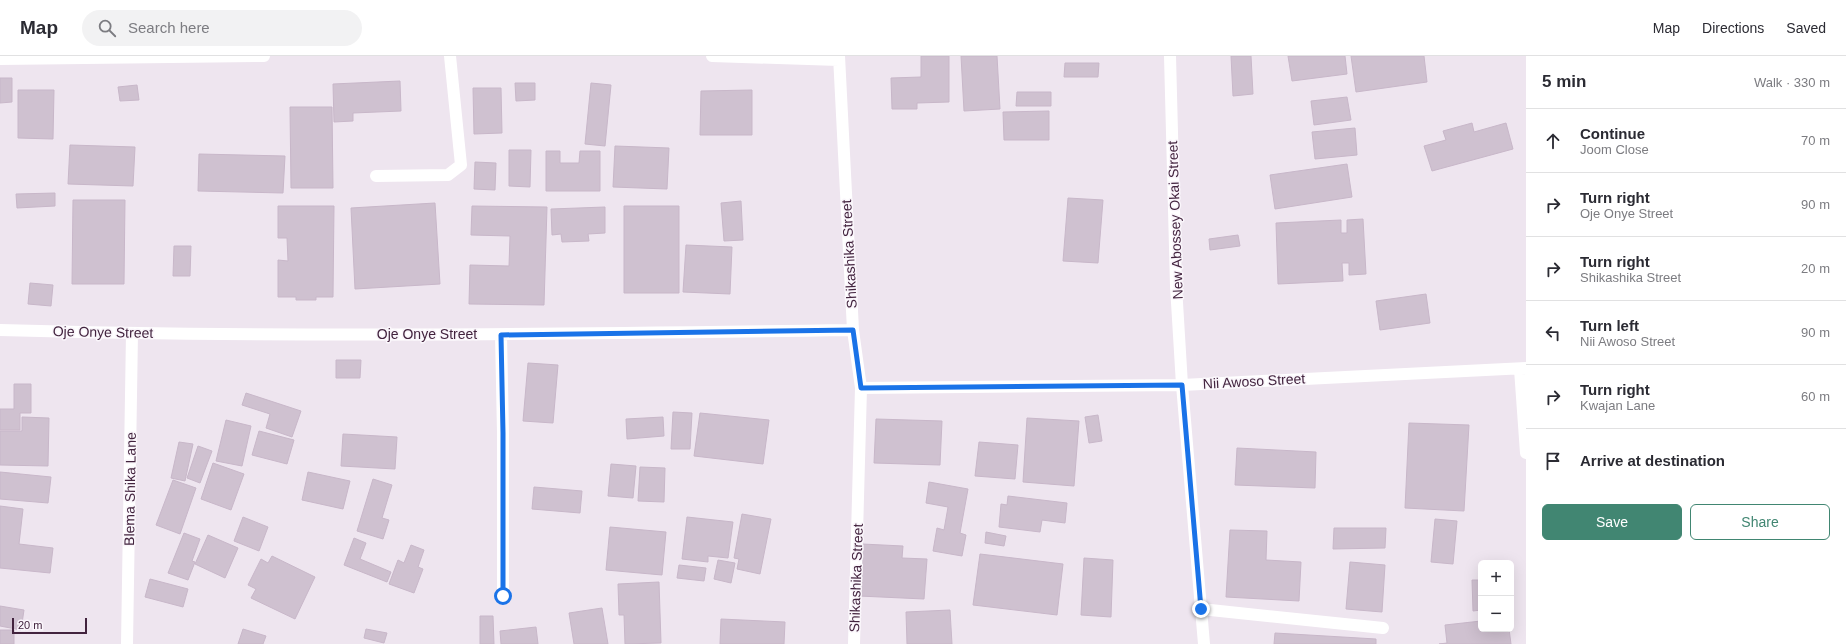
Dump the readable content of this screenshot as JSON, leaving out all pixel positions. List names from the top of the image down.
{
  "streets": {
    "street": [
      "New Abossey Okai Street",
      "Shikashika Street",
      "Oje Onye Street",
      "Nii Awoso Street",
      "Blema Shika Lane"
    ]
  },
  "crossings": [
    ["New Abossey Okai Street", "Nii Awoso Street"],
    ["Shikashika Street", "Oje Onye Street"],
    ["Shikashika Street", "Nii Awoso Street"],
    ["Oje Onye Street", "Blema Shika Lane"]
  ],
  "scale_bar": "20 m",
  "page": {
    "header": "Map",
    "search": "Search here",
    "nav": ["Map", "Directions", "Saved"],
    "heading": ["5 min", "Walk · 330 m"],
    "list": [
      ["Continue", "Joom Close", "70 m"],
      ["Turn right", "Oje Onye Street", "90 m"],
      ["Turn right", "Shikashika Street", "20 m"],
      ["Turn left", "Nii Awoso Street", "90 m"],
      ["Turn right", "Kwajan Lane", "60 m"],
      "Arrive at destination"
    ],
    "buttons": ["Save", "Share"],
    "map_buttons": ["+", "−"],
    "scale": "20 m"
  }
}
